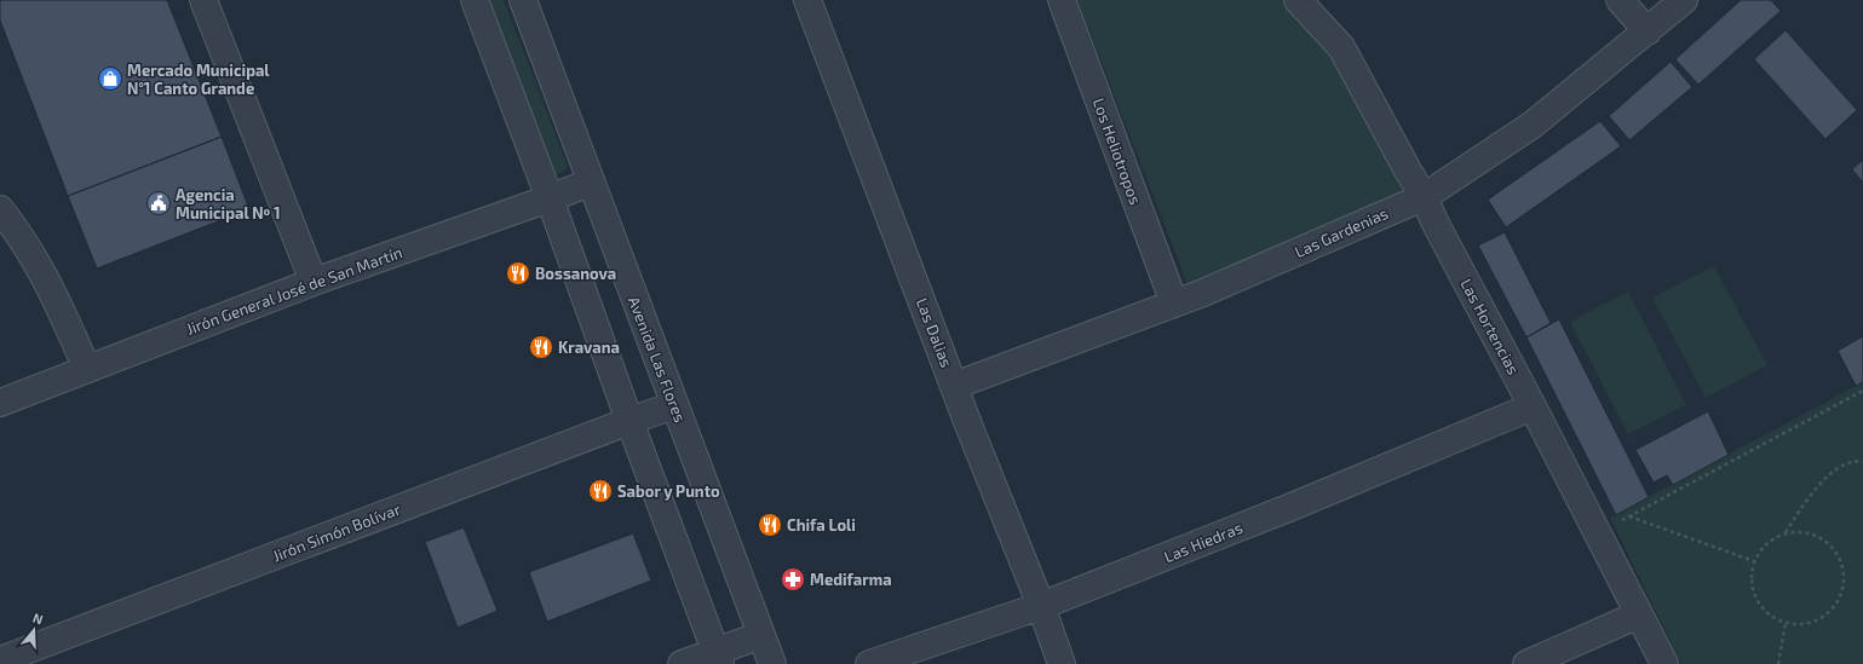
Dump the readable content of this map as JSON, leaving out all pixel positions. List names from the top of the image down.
{
  "streets": {
    "street": [
      "Los Heliotropos",
      "Las Gardenias",
      "Jirón General José de San Martín",
      "Las Hortencias",
      "Las Dalias",
      "Avenida Las Flores",
      "Jirón Simón Bolívar",
      "Las Hiedras"
    ]
  },
  "crossings": [
    ["Los Heliotropos", "Las Gardenias"],
    ["Las Gardenias", "Las Hortencias"],
    ["Las Gardenias", "Las Dalias"],
    ["Jirón General José de San Martín", "Avenida Las Flores"],
    ["Las Hortencias", "Las Hiedras"],
    ["Las Dalias", "Las Hiedras"],
    ["Avenida Las Flores", "Jirón Simón Bolívar"]
  ],
  "places": {
    "shop": ["Mercado Municipal N°1 Canto Grande"],
    "public building": ["Agencia Municipal Nº 1"],
    "restaurant": [
      "Bossanova",
      "Kravana",
      "Sabor y Punto",
      "Chifa Loli"
    ],
    "pharmacy": ["Medifarma"]
  },
  "north": "top"
}
